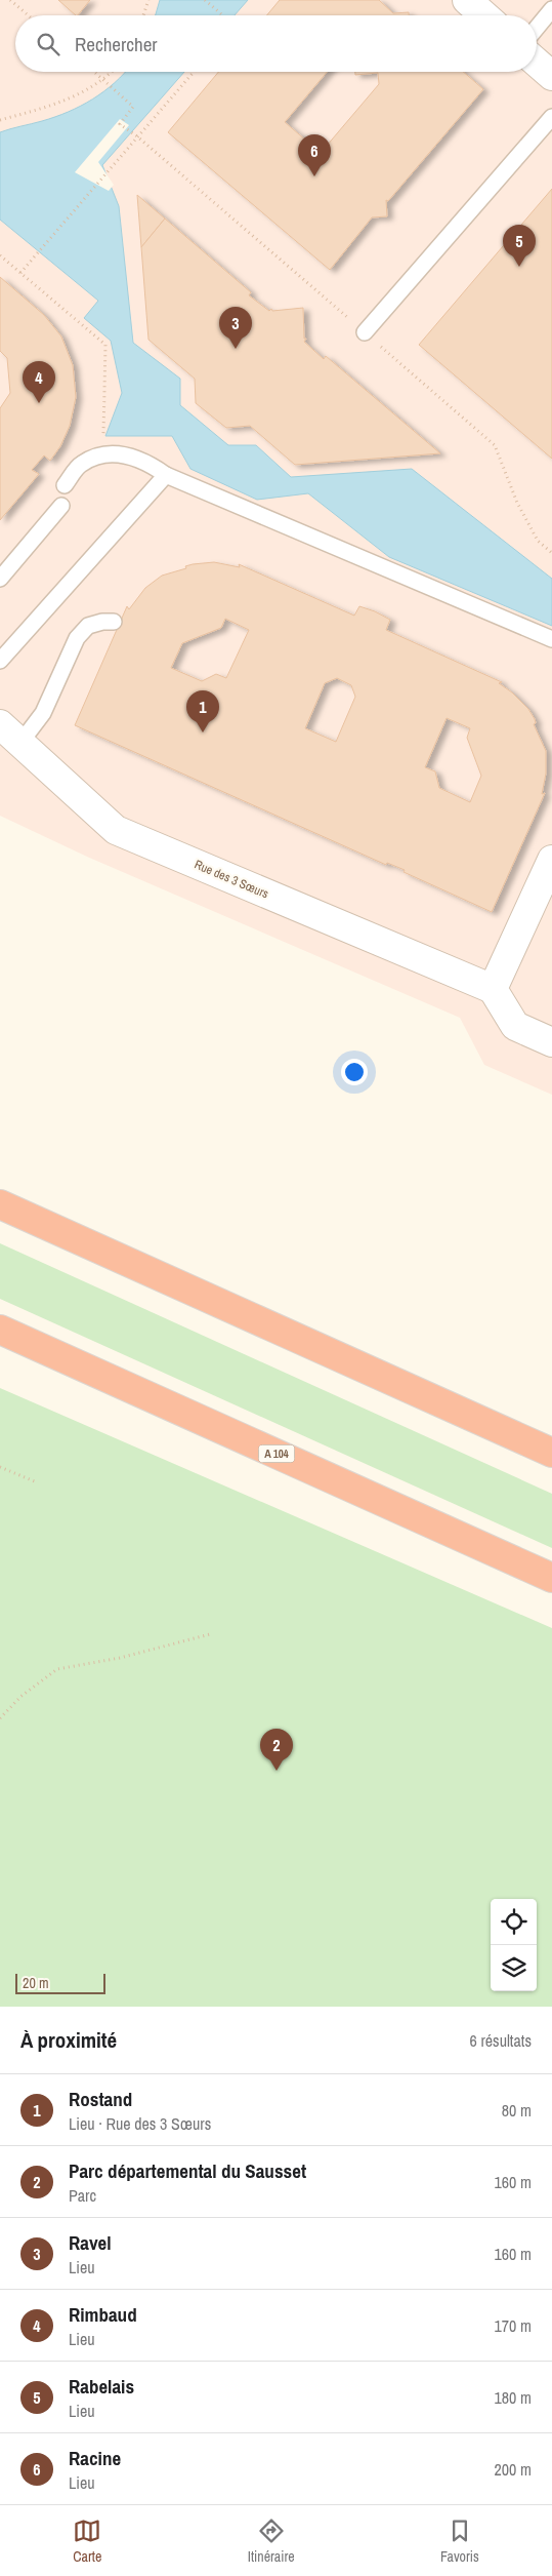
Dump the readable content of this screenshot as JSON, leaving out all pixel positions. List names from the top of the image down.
{
  "streets": {
    "highway": ["A 104"],
    "street": ["Rue des 3 Sœurs"]
  },
  "scale_bar": "20 m",
  "page": {
    "search": "Rechercher",
    "pins": [
      "6",
      "5",
      "3",
      "4",
      "1",
      "2"
    ],
    "scale": "20 m",
    "heading": ["À proximité", "6 résultats"],
    "list": [
      {
        "mark": "1",
        "name": "Rostand",
        "note": "Lieu · Rue des 3 Sœurs",
        "value": "80 m"
      },
      {
        "mark": "2",
        "name": "Parc départemental du Sausset",
        "note": "Parc",
        "value": "160 m"
      },
      {
        "mark": "3",
        "name": "Ravel",
        "note": "Lieu",
        "value": "160 m"
      },
      {
        "mark": "4",
        "name": "Rimbaud",
        "note": "Lieu",
        "value": "170 m"
      },
      {
        "mark": "5",
        "name": "Rabelais",
        "note": "Lieu",
        "value": "180 m"
      },
      {
        "mark": "6",
        "name": "Racine",
        "note": "Lieu",
        "value": "200 m"
      }
    ],
    "nav": ["Carte", "Itinéraire", "Favoris"]
  }
}
